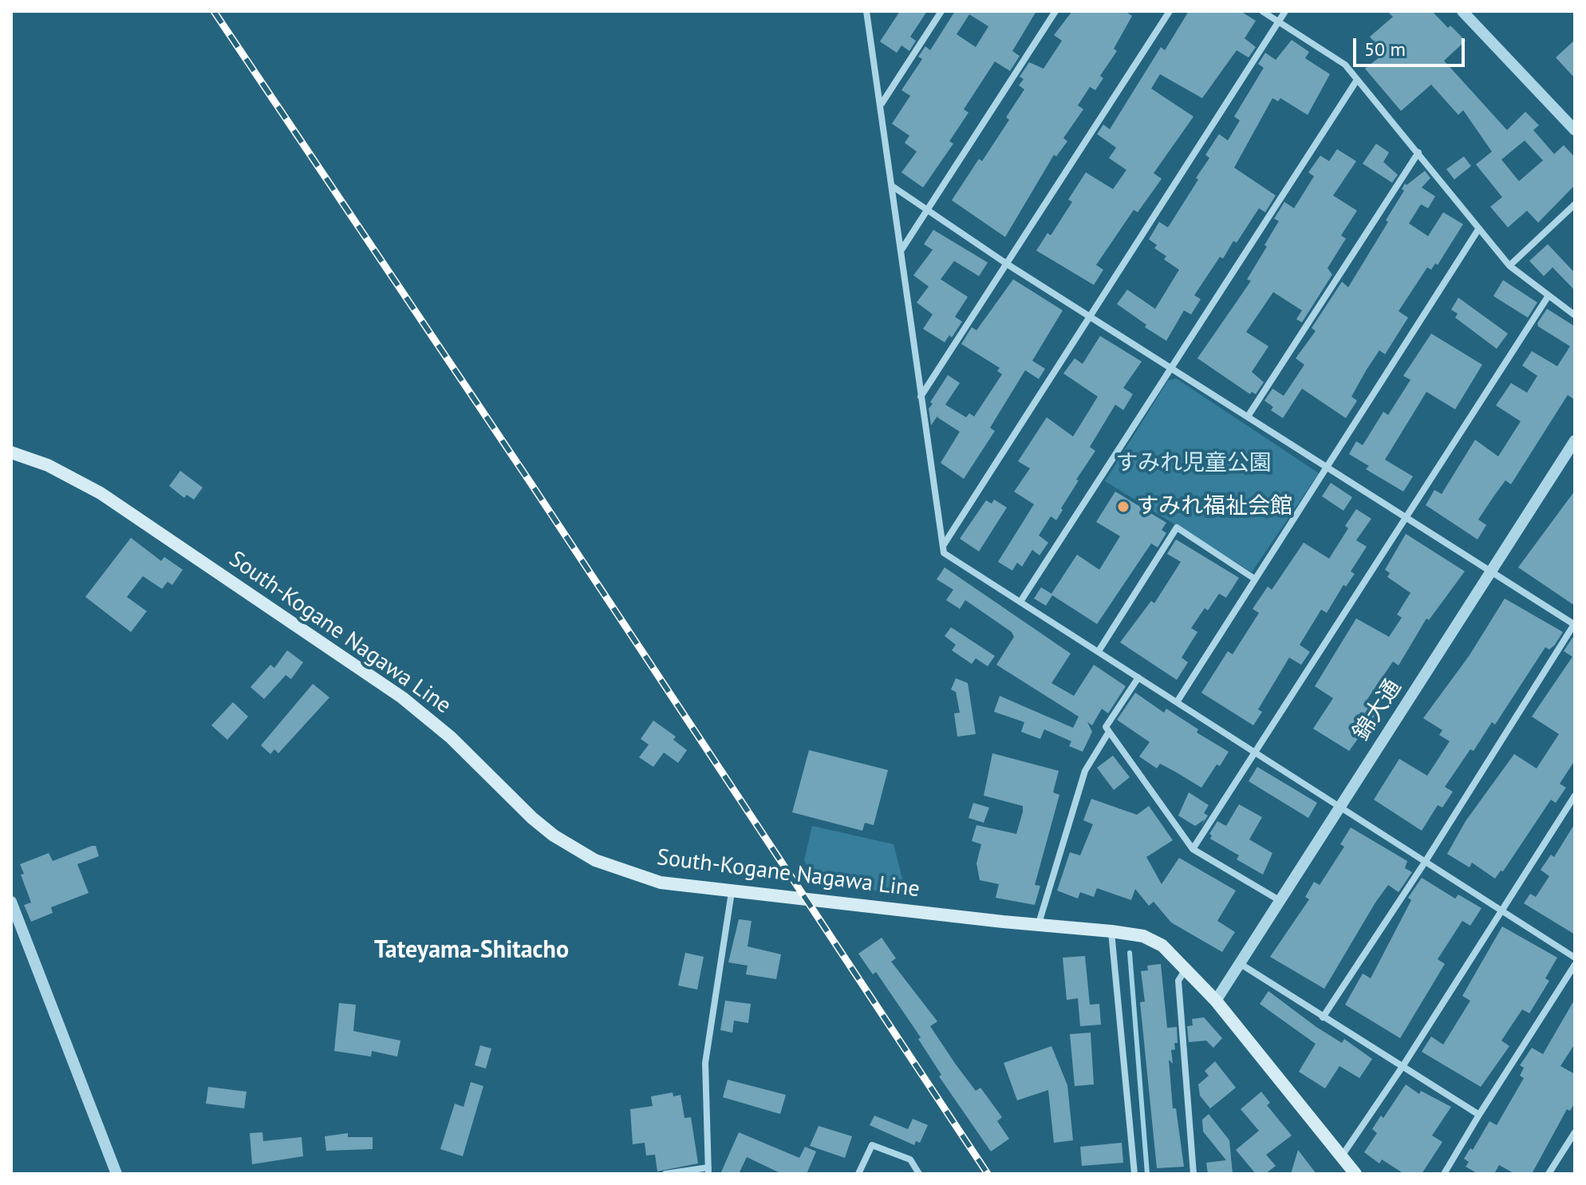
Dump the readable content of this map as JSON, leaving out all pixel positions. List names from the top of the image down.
{
  "streets": {
    "main road": ["South-Kogane Nagawa Line"],
    "street": ["錦大通"]
  },
  "crossings": [
    ["South-Kogane Nagawa Line", "錦大通"]
  ],
  "districts": ["Tateyama-Shitacho"],
  "parks": ["すみれ児童公園"],
  "places": ["すみれ福祉会館"],
  "scale_bar": "50 m"
}
